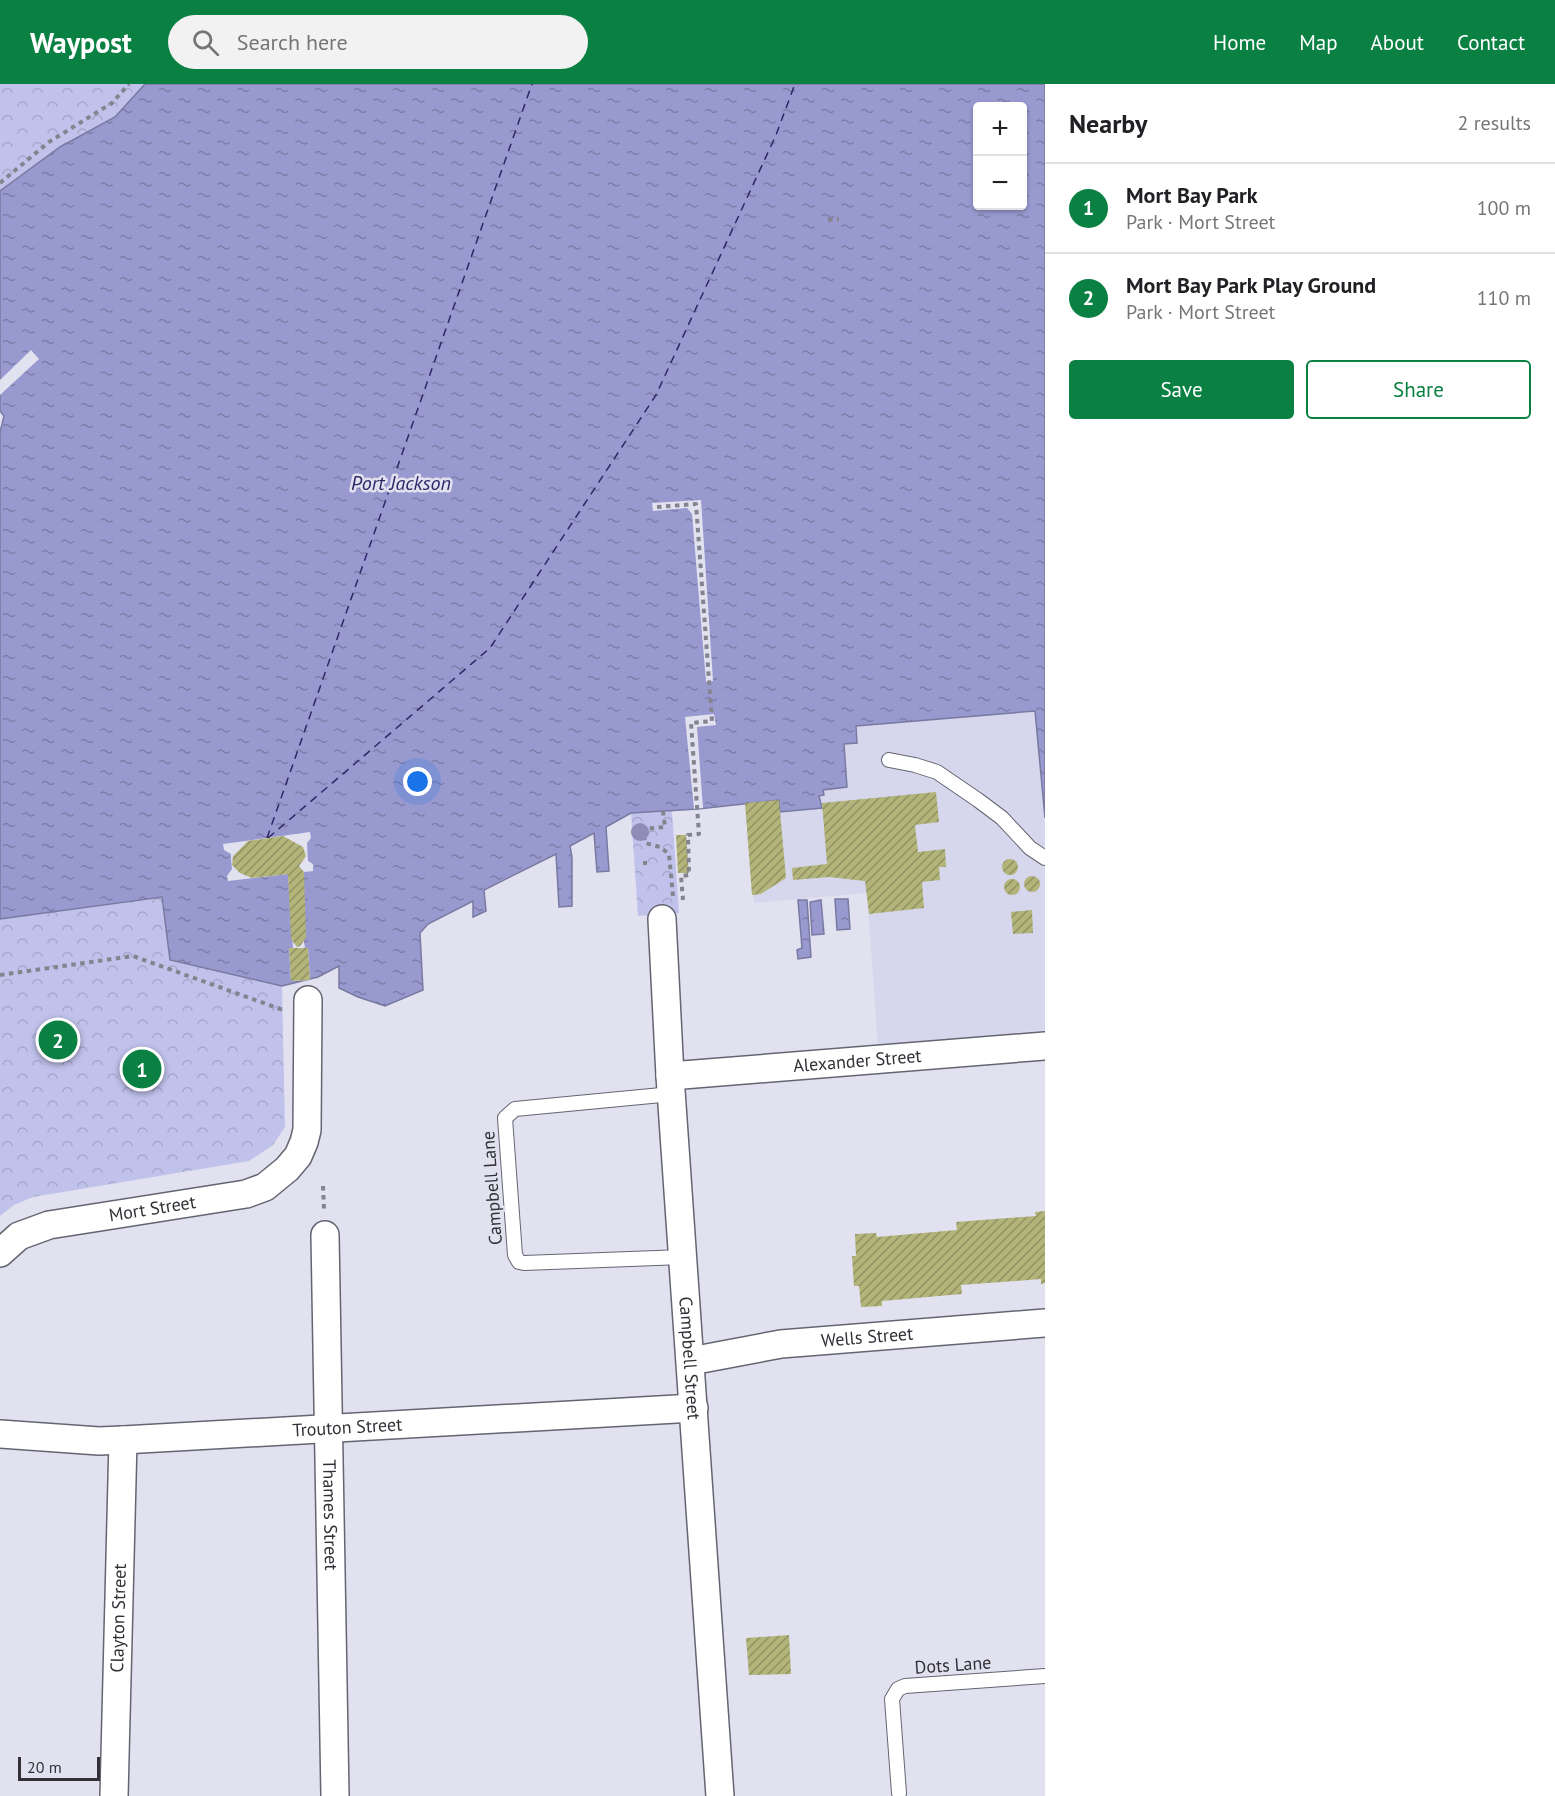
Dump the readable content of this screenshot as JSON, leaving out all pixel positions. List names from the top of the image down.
{
  "streets": {
    "street": [
      "Alexander Street",
      "Mort Street",
      "Wells Street",
      "Campbell Street",
      "Trouton Street",
      "Thames Street",
      "Clayton Street"
    ],
    "lane": ["Campbell Lane", "Dots Lane"]
  },
  "crossings": [
    ["Alexander Street", "Campbell Lane"],
    ["Alexander Street", "Campbell Street"],
    ["Campbell Lane", "Campbell Street"],
    ["Wells Street", "Campbell Street"],
    ["Campbell Street", "Trouton Street"],
    ["Trouton Street", "Thames Street"],
    ["Trouton Street", "Clayton Street"]
  ],
  "water": ["Port Jackson"],
  "scale_bar": "20 m",
  "page": {
    "header": "Waypost",
    "search": "Search here",
    "nav": [
      "Home",
      "Map",
      "About",
      "Contact"
    ],
    "heading": ["Nearby", "2 results"],
    "map_buttons": ["+", "−"],
    "list": [
      {
        "mark": "1",
        "name": "Mort Bay Park",
        "note": "Park · Mort Street",
        "value": "100 m"
      },
      {
        "mark": "2",
        "name": "Mort Bay Park Play Ground",
        "note": "Park · Mort Street",
        "value": "110 m"
      }
    ],
    "buttons": ["Save", "Share"],
    "pins": ["2", "1"],
    "scale": "20 m"
  }
}
